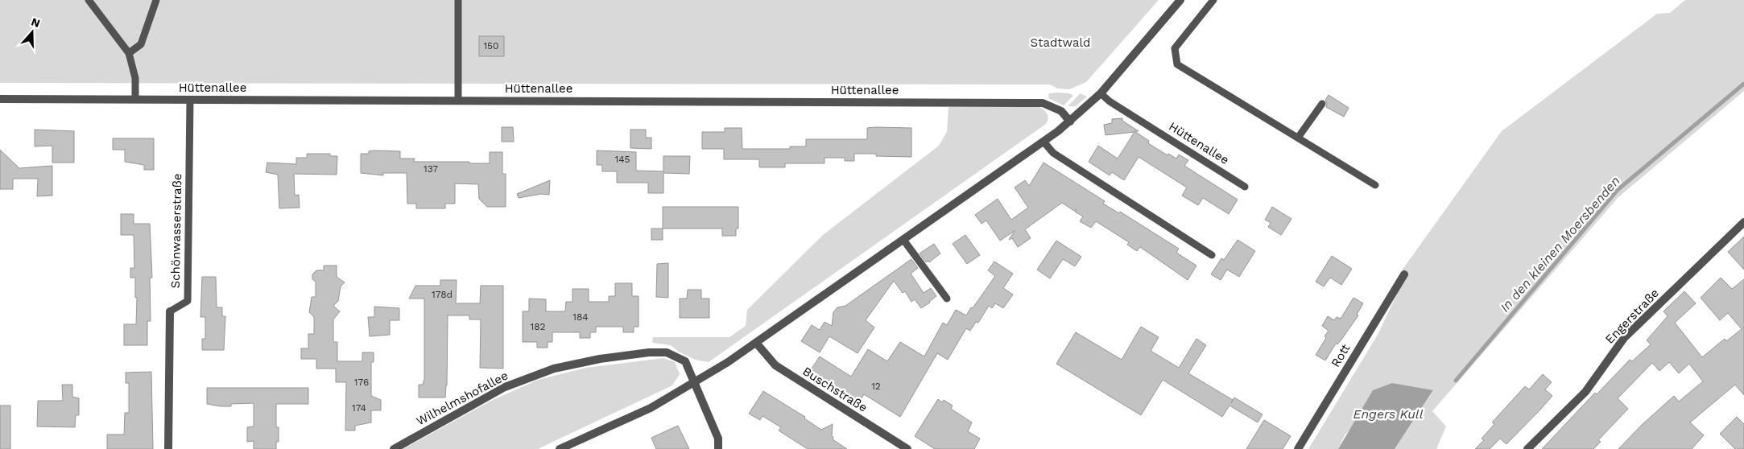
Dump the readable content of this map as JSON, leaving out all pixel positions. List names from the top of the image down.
{
  "streets": {
    "street": [
      "Hüttenallee",
      "Schönwasserstraße",
      "Engerstraße",
      "Rott",
      "Buschstraße",
      "Wilhelmshofallee"
    ]
  },
  "crossings": [
    ["Hüttenallee", "Schönwasserstraße"]
  ],
  "water": ["In den kleinen Moersbenden", "Engers Kull"],
  "parks": ["Stadtwald"],
  "house_numbers": [
    "150",
    "145",
    "137",
    "178d",
    "184",
    "182",
    "176",
    "12",
    "174"
  ],
  "north": "top"
}
